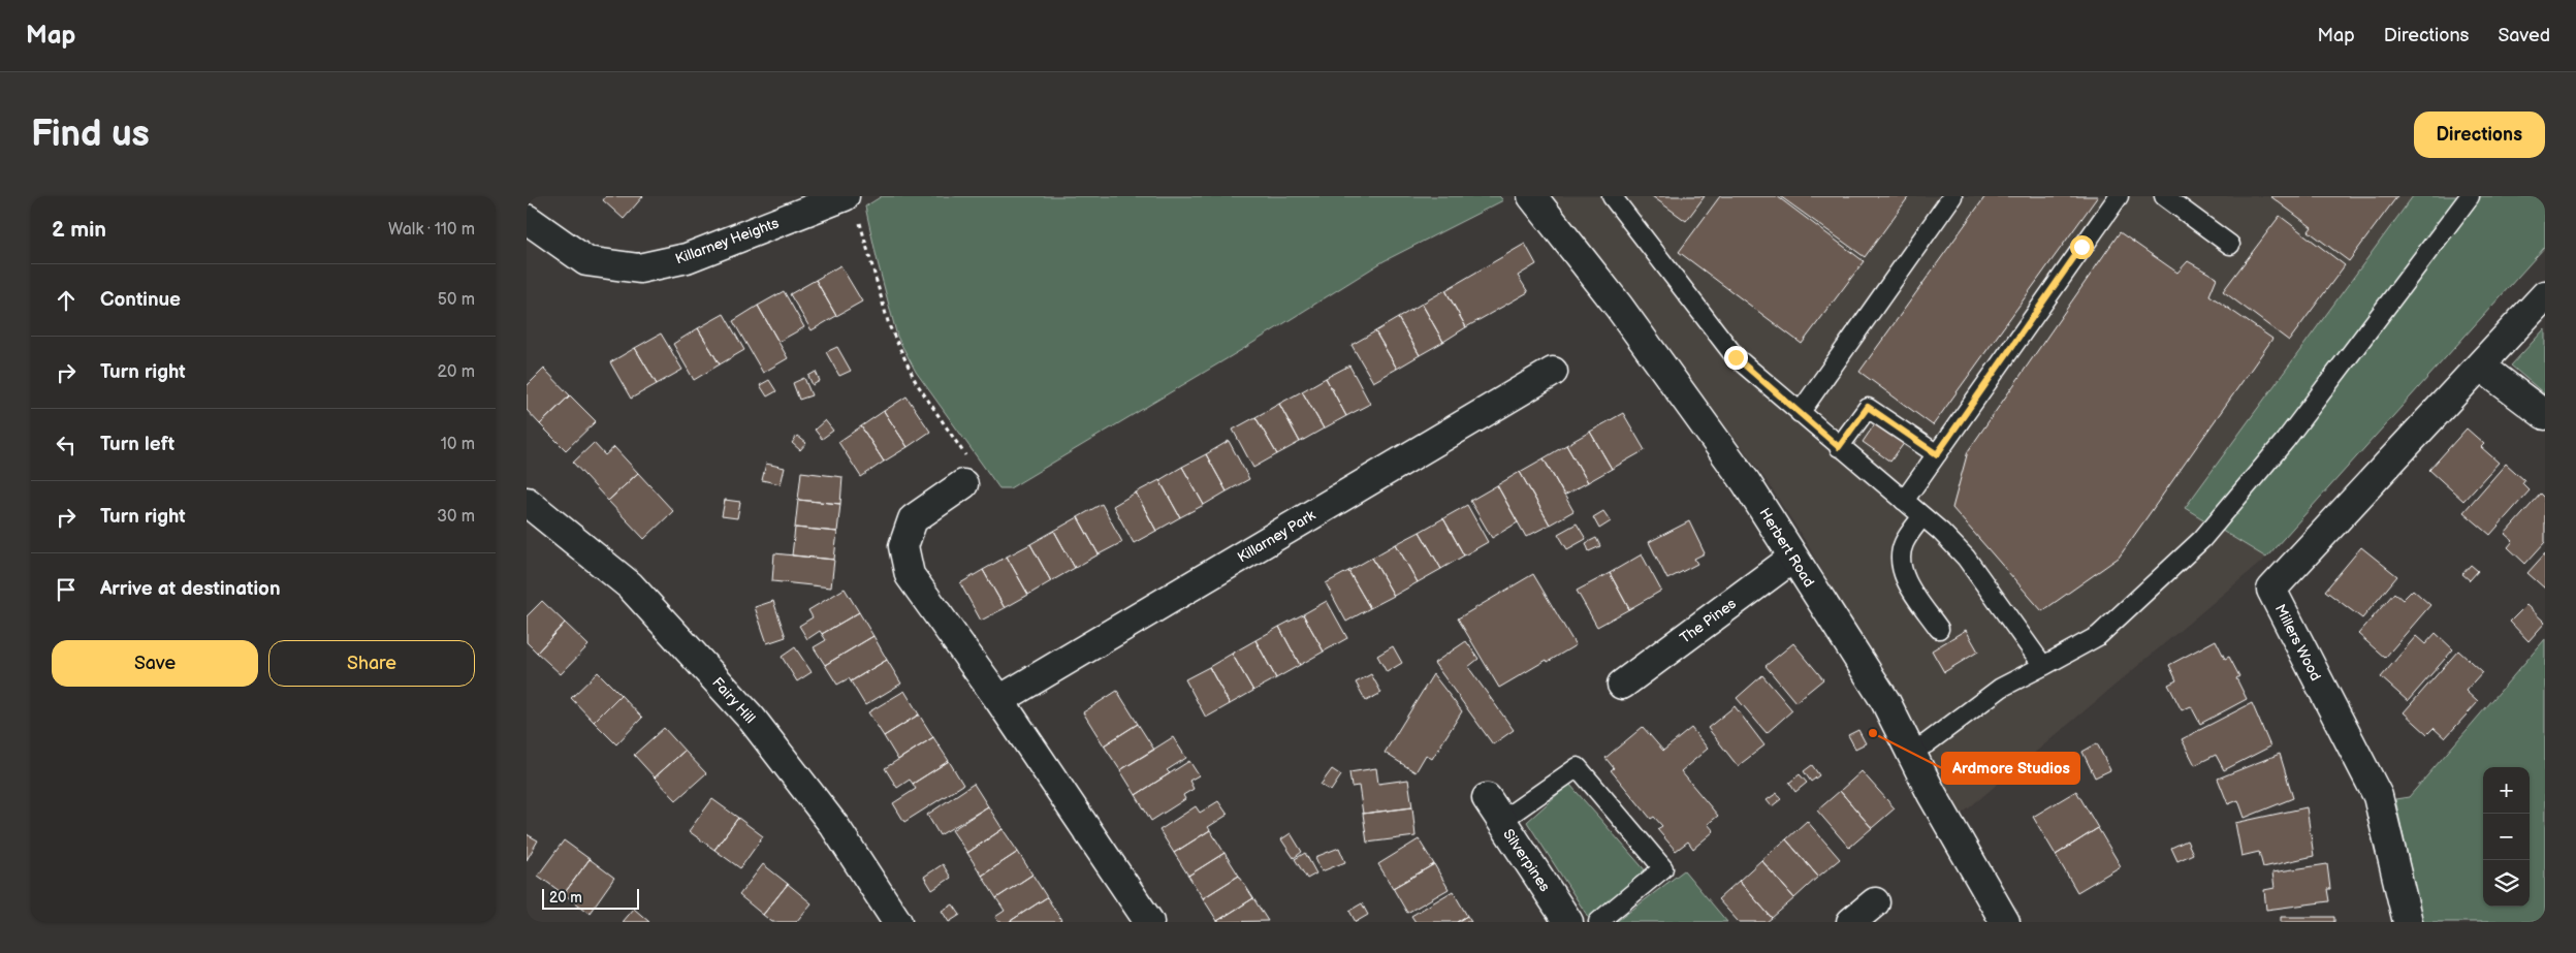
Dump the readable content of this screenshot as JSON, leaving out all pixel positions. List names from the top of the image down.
{
  "streets": {
    "street": [
      "Killarney Heights",
      "Killarney Park",
      "Herbert Road",
      "The Pines",
      "Millers Wood",
      "Fairy Hill",
      "Silverpines"
    ]
  },
  "crossings": [
    ["Herbert Road", "The Pines"]
  ],
  "places": ["Ardmore Studios"],
  "scale_bar": "20 m",
  "page": {
    "header": "Map",
    "nav": ["Map", "Directions", "Saved"],
    "buttons": [
      "Directions",
      ["Save", "Share"]
    ],
    "title": "Find us",
    "heading": ["2 min", "Walk · 110 m"],
    "list": [
      ["Continue", "50 m"],
      ["Turn right", "20 m"],
      ["Turn left", "10 m"],
      ["Turn right", "30 m"],
      "Arrive at destination"
    ],
    "map_buttons": ["+", "−"],
    "scale": "20 m"
  }
}
